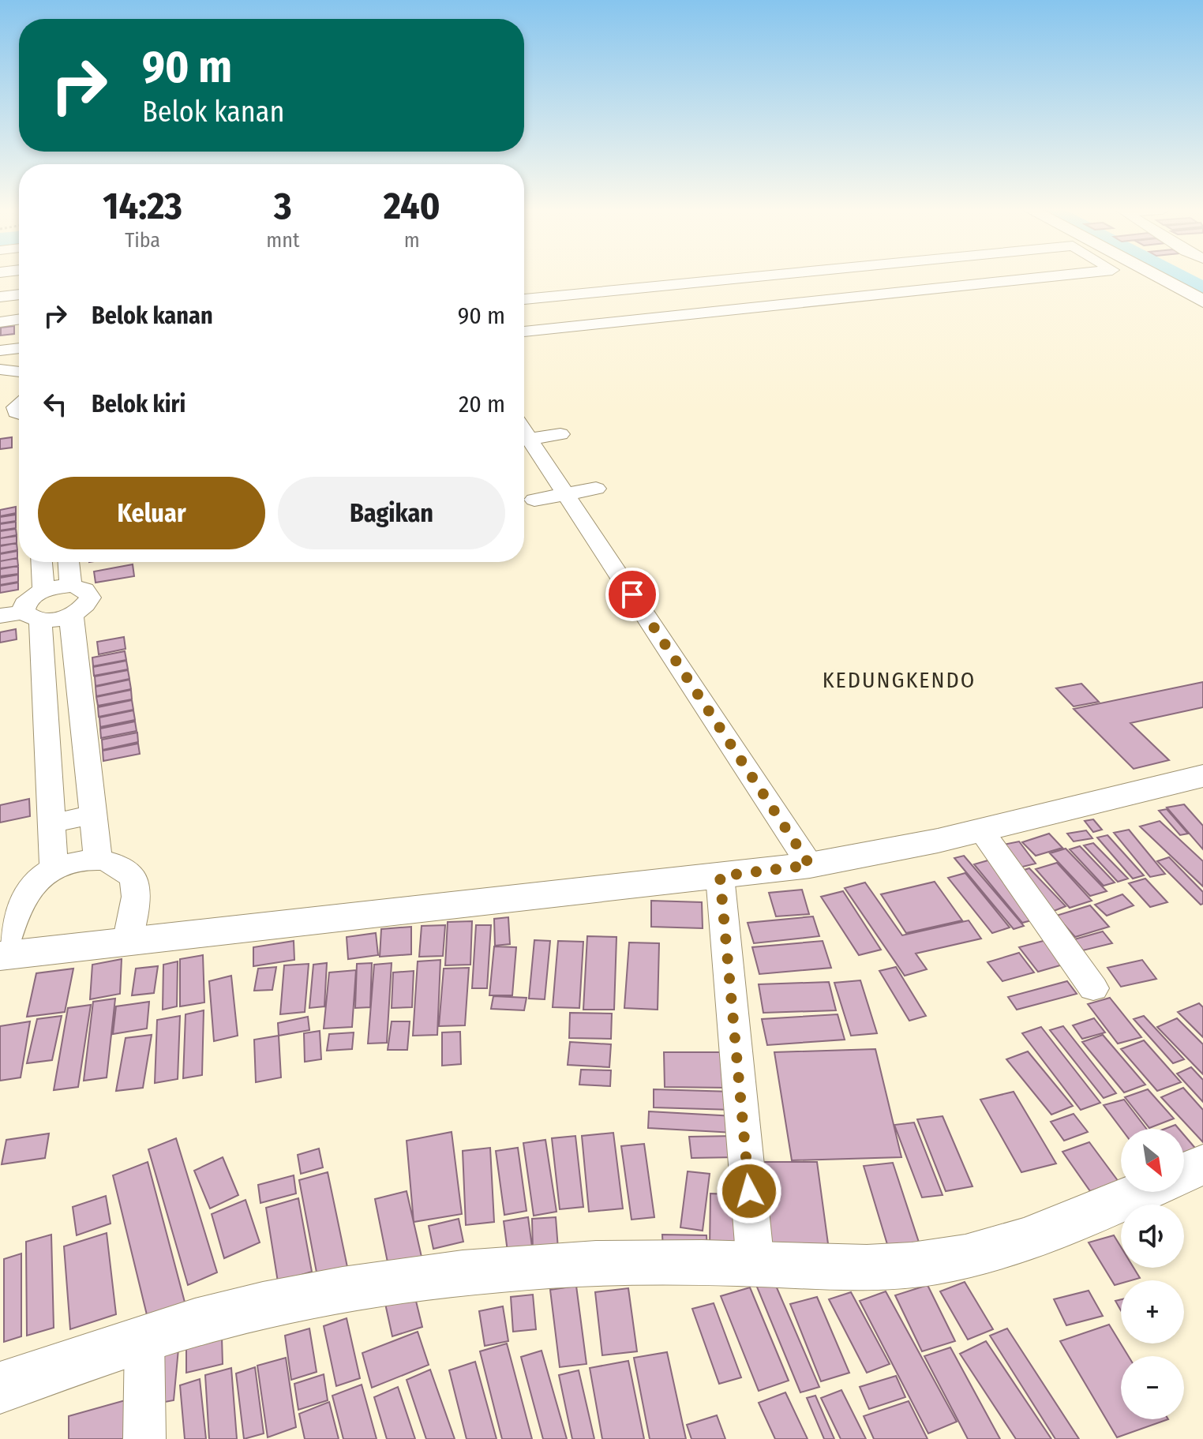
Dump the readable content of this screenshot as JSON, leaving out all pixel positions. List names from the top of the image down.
{
  "districts": ["KEDUNGKENDO"],
  "north": "bottom right",
  "page": {
    "turn": ["90 m", "Belok kanan"],
    "eta": [
      "14:23",
      "Tiba",
      "3",
      "mnt",
      "240",
      "m"
    ],
    "list": [
      {
        "name": "Belok kanan",
        "value": "90 m"
      },
      {
        "name": "Belok kiri",
        "value": "20 m"
      }
    ],
    "buttons": ["Keluar", "Bagikan"],
    "map_buttons": ["+", "−"]
  }
}
